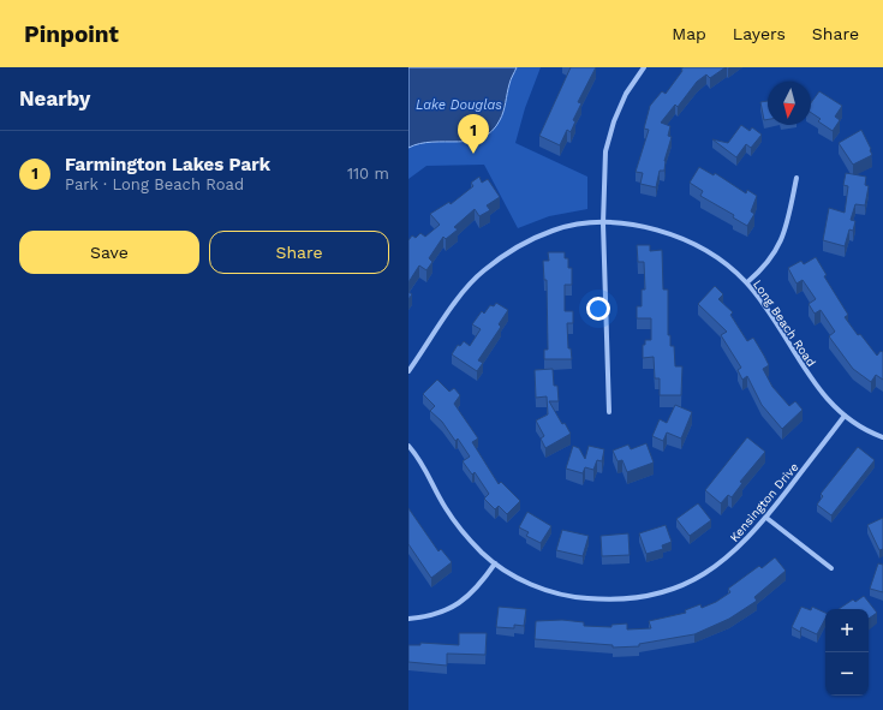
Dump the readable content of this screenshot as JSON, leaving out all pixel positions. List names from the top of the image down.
{
  "streets": {
    "street": ["Long Beach Road", "Kensington Drive"]
  },
  "crossings": [
    ["Long Beach Road", "Kensington Drive"]
  ],
  "water": ["Lake Douglas"],
  "north": "bottom",
  "page": {
    "header": "Pinpoint",
    "nav": ["Map", "Layers", "Share"],
    "heading": "Nearby",
    "pins": "1",
    "list": [
      {
        "mark": "1",
        "name": "Farmington Lakes Park",
        "note": "Park · Long Beach Road",
        "value": "110 m"
      }
    ],
    "buttons": ["Save", "Share"],
    "map_buttons": ["+", "−"]
  }
}
